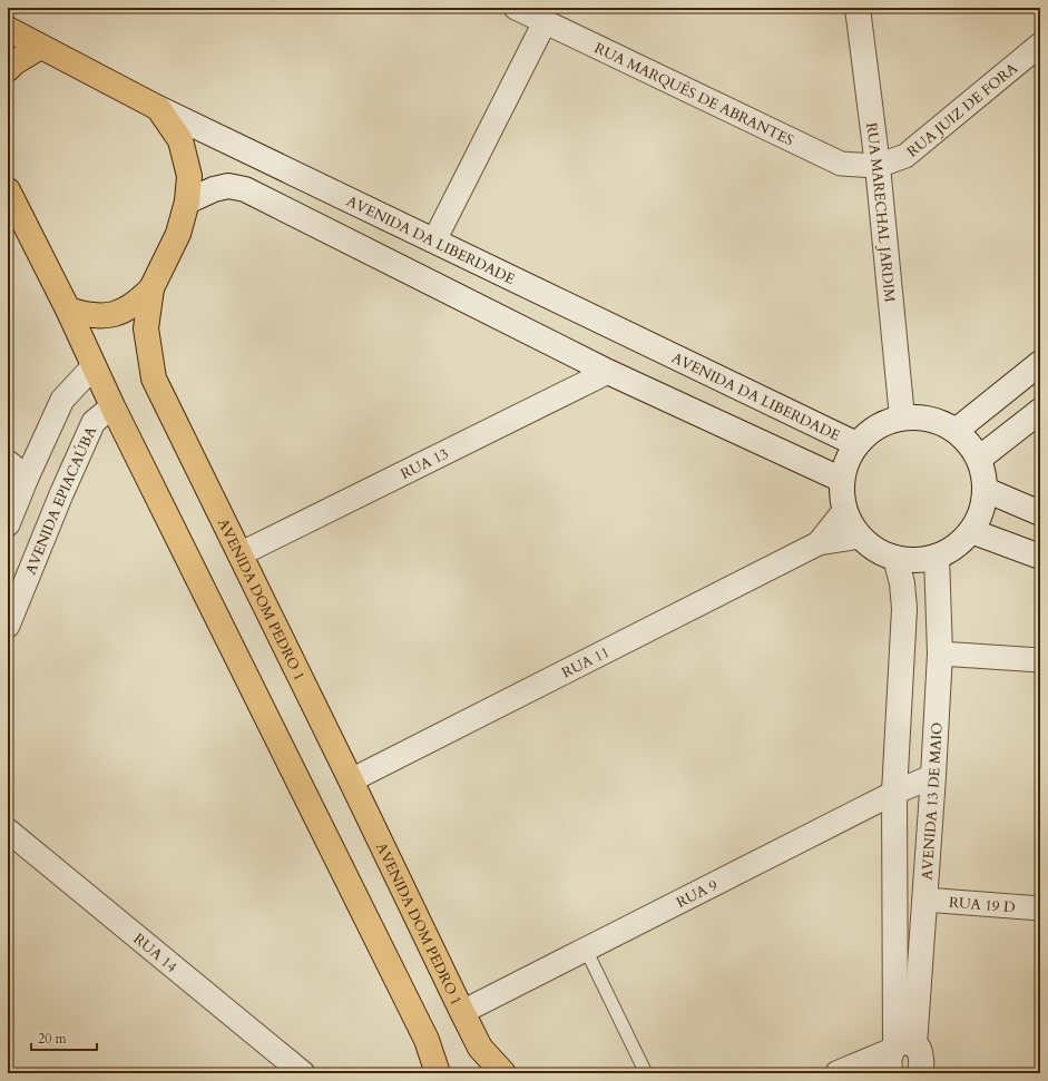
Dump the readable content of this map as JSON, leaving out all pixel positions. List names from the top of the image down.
{
  "streets": {
    "highway": ["AVENIDA DA LIBERDADE", "AVENIDA DOM PEDRO 1"],
    "main road": ["RUA MARECHAL JARDIM", "AVENIDA 13 DE MAIO"],
    "street": [
      "RUA MARQUÊS DE ABRANTES",
      "RUA JUIZ DE FORA",
      "RUA 13",
      "AVENIDA EPIACAÚBA",
      "RUA 11",
      "RUA 9",
      "RUA 19 D",
      "RUA 14"
    ]
  },
  "crossings": [
    ["RUA MARQUÊS DE ABRANTES", "RUA JUIZ DE FORA"],
    ["RUA MARQUÊS DE ABRANTES", "RUA MARECHAL JARDIM"],
    ["RUA JUIZ DE FORA", "RUA MARECHAL JARDIM"],
    ["RUA MARECHAL JARDIM", "AVENIDA DA LIBERDADE"],
    ["RUA MARECHAL JARDIM", "RUA 11"],
    ["RUA MARECHAL JARDIM", "AVENIDA 13 DE MAIO"],
    ["AVENIDA DA LIBERDADE", "AVENIDA DOM PEDRO 1"],
    ["AVENIDA DA LIBERDADE", "RUA 11"],
    ["AVENIDA DA LIBERDADE", "AVENIDA 13 DE MAIO"],
    ["RUA 13", "AVENIDA DOM PEDRO 1"],
    ["AVENIDA DOM PEDRO 1", "RUA 11"],
    ["AVENIDA DOM PEDRO 1", "RUA 9"],
    ["RUA 11", "AVENIDA 13 DE MAIO"],
    ["AVENIDA 13 DE MAIO", "RUA 9"],
    ["AVENIDA 13 DE MAIO", "RUA 19 D"]
  ],
  "scale_bar": "20 m"
}
